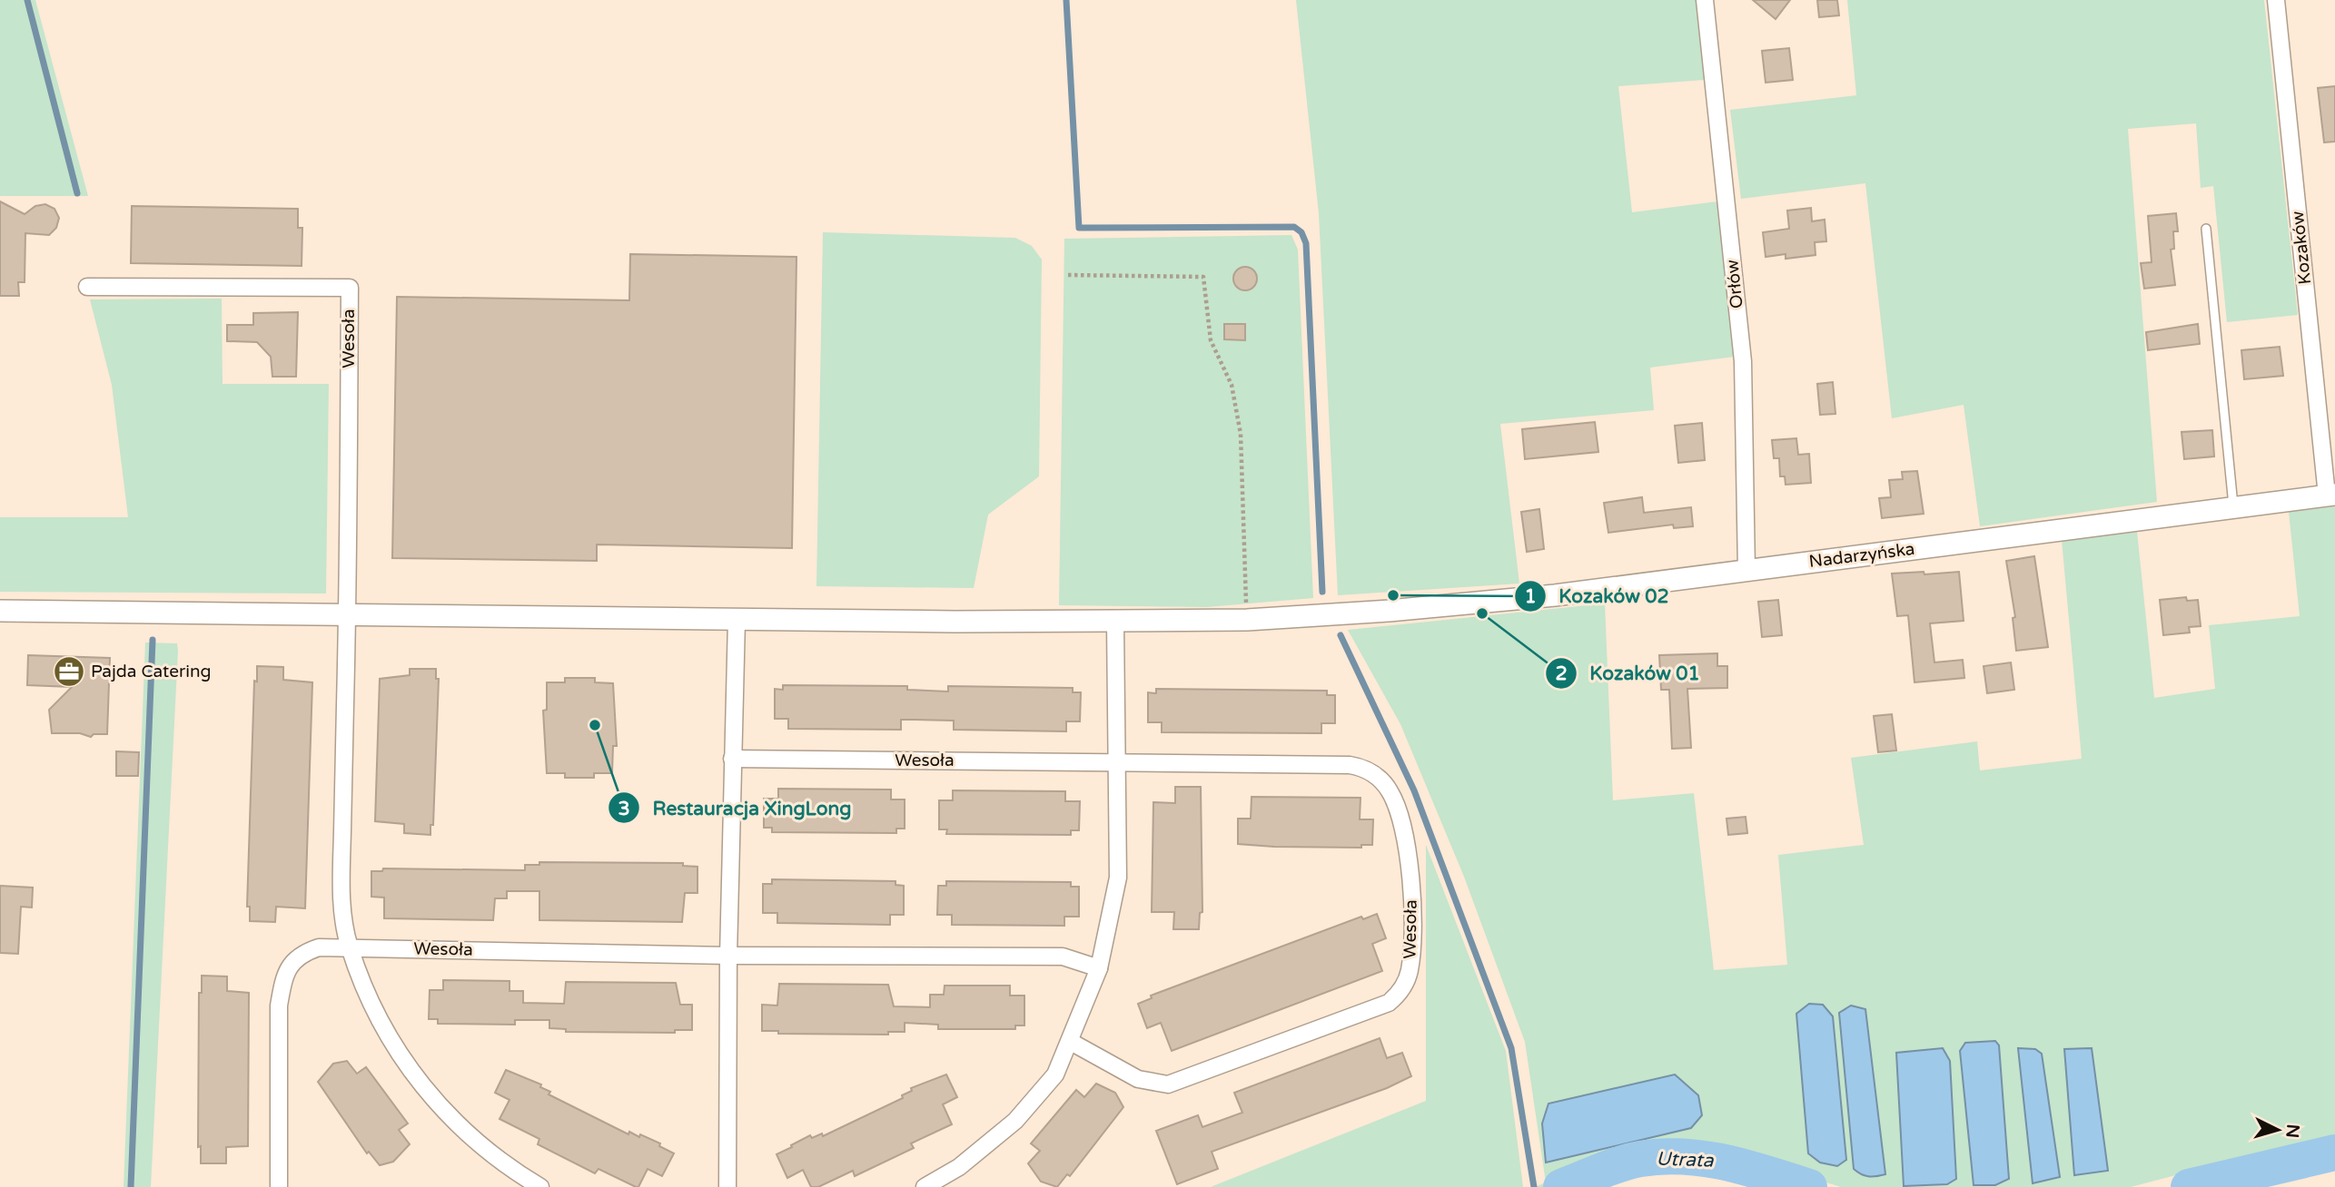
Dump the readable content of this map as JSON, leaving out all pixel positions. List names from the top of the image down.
{
  "streets": {
    "street": [
      "Kozaków",
      "Orłów",
      "Wesoła",
      "Nadarzyńska"
    ]
  },
  "crossings": [
    ["Kozaków", "Nadarzyńska"],
    ["Orłów", "Nadarzyńska"]
  ],
  "water": ["Utrata"],
  "places": {
    "other": ["Kozaków 02", "Kozaków 01", "Restauracja XingLong"],
    "office": ["Pajda Catering"]
  },
  "north": "right"
}
